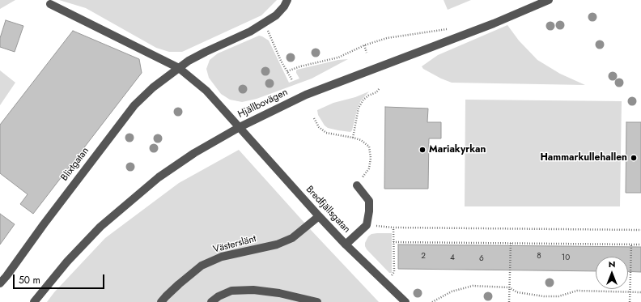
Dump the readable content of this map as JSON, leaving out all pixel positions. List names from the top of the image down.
{
  "streets": {
    "street": [
      "Hjällbovägen",
      "Blixtgatan",
      "Bredfjällsgatan",
      "Västerslänt"
    ]
  },
  "crossings": [
    ["Hjällbovägen", "Bredfjällsgatan"],
    ["Bredfjällsgatan", "Västerslänt"]
  ],
  "places": ["Mariakyrkan", "Hammarkullehallen"],
  "house_numbers": [
    "2",
    "8",
    "4",
    "10",
    "6"
  ],
  "scale_bar": "50 m",
  "north": "top"
}
